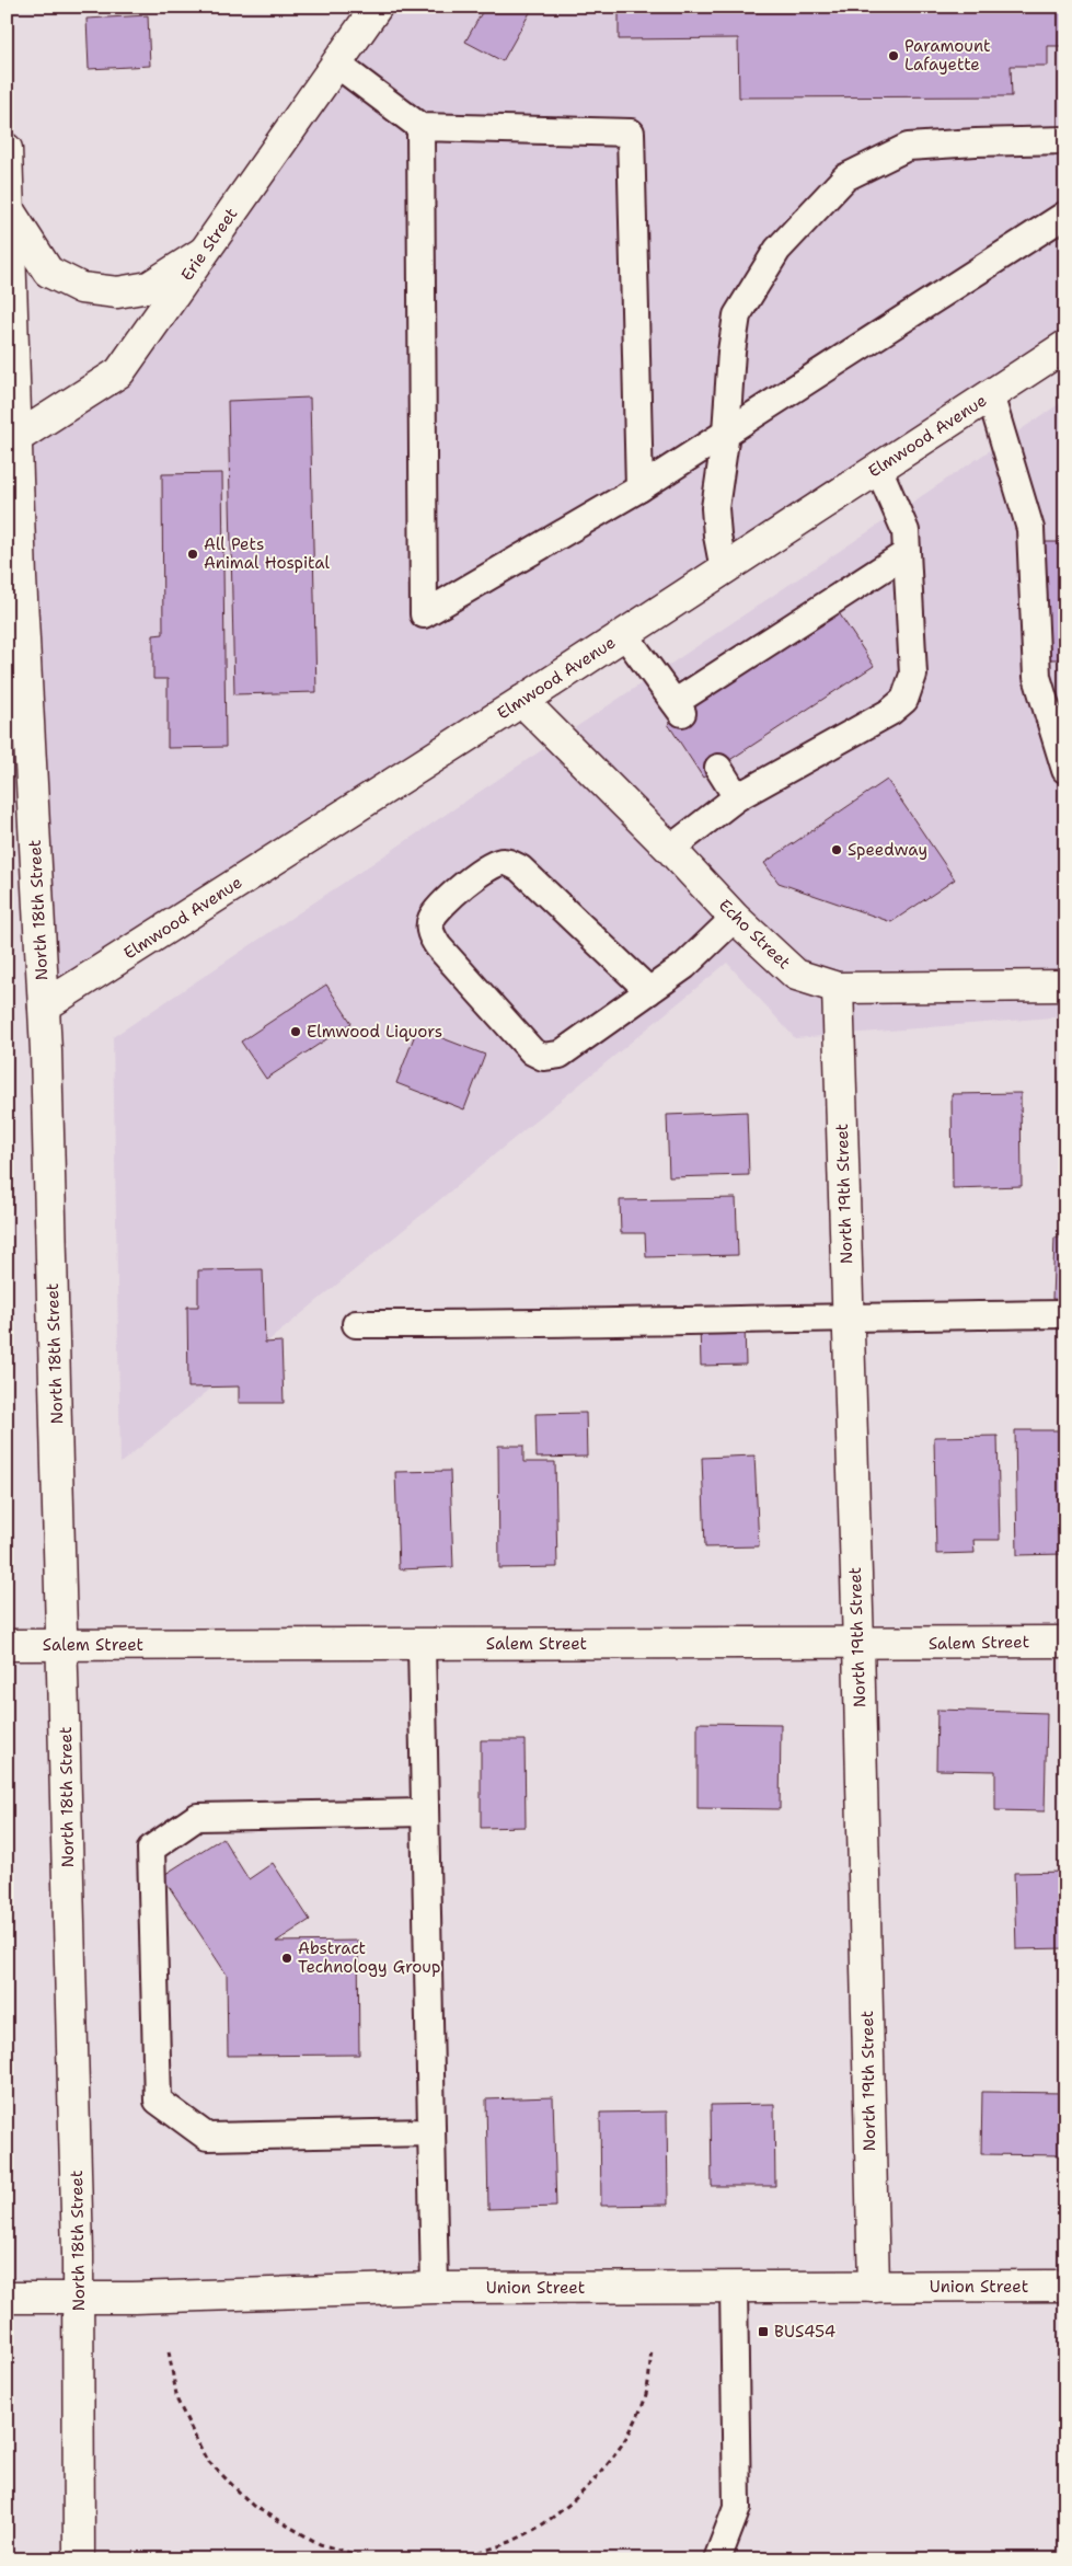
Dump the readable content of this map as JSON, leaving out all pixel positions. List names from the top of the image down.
{
  "streets": {
    "main road": [
      "Erie Street",
      "Elmwood Avenue",
      "North 18th Street",
      "Echo Street",
      "North 19th Street",
      "Salem Street",
      "Union Street"
    ]
  },
  "crossings": [
    ["Erie Street", "North 18th Street"],
    ["Elmwood Avenue", "North 18th Street"],
    ["Elmwood Avenue", "Echo Street"],
    ["North 18th Street", "Salem Street"],
    ["North 18th Street", "Union Street"],
    ["Echo Street", "North 19th Street"],
    ["North 19th Street", "Salem Street"],
    ["North 19th Street", "Union Street"]
  ],
  "places": {
    "other": [
      "Paramount Lafayette",
      "All Pets Animal Hospital",
      "Speedway",
      "Elmwood Liquors",
      "Abstract Technology Group"
    ],
    "transit": ["BUS454"]
  }
}
